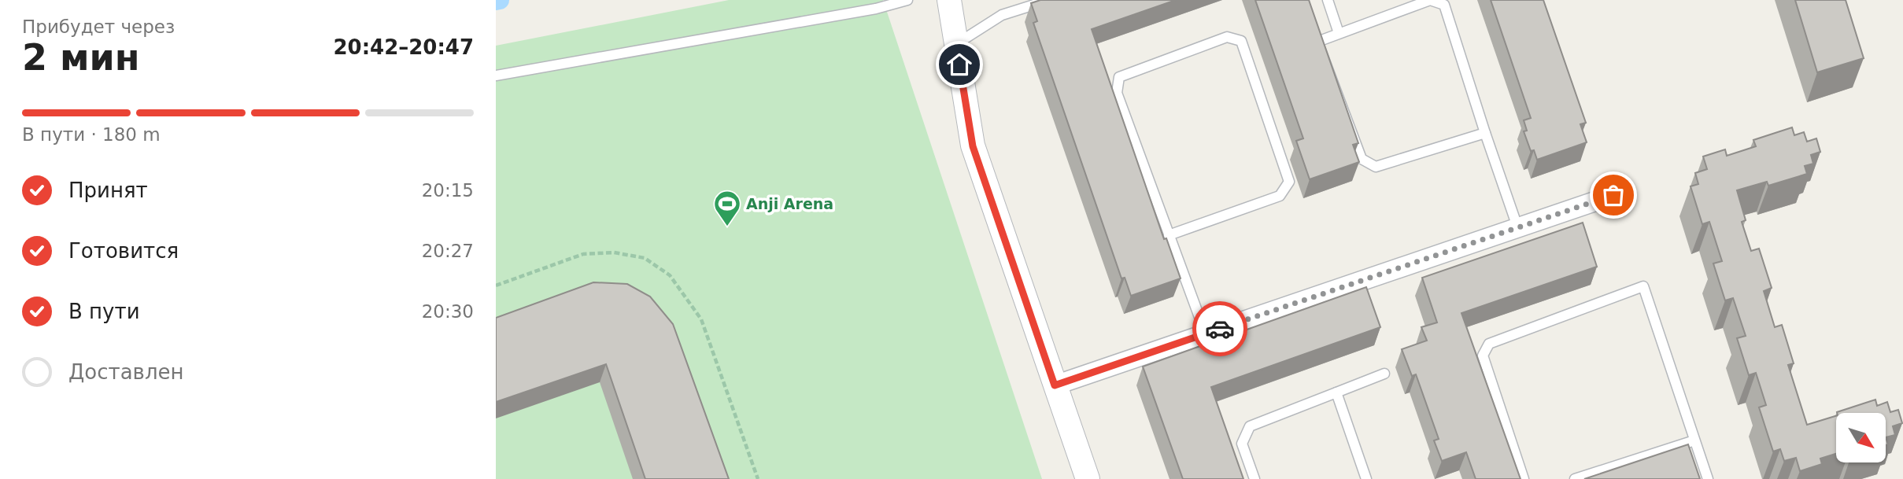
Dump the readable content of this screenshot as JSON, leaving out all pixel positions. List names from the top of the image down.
{
  "places": {
    "sports": ["Anji Arena"]
  },
  "north": "bottom right",
  "page": {
    "heading": ["2 мин", "Прибудет через", "20:42–20:47"],
    "bar": "В пути · 180 m",
    "list": [
      ["Принят", "20:15"],
      ["Готовится", "20:27"],
      ["В пути", "20:30"],
      "Доставлен"
    ]
  }
}
